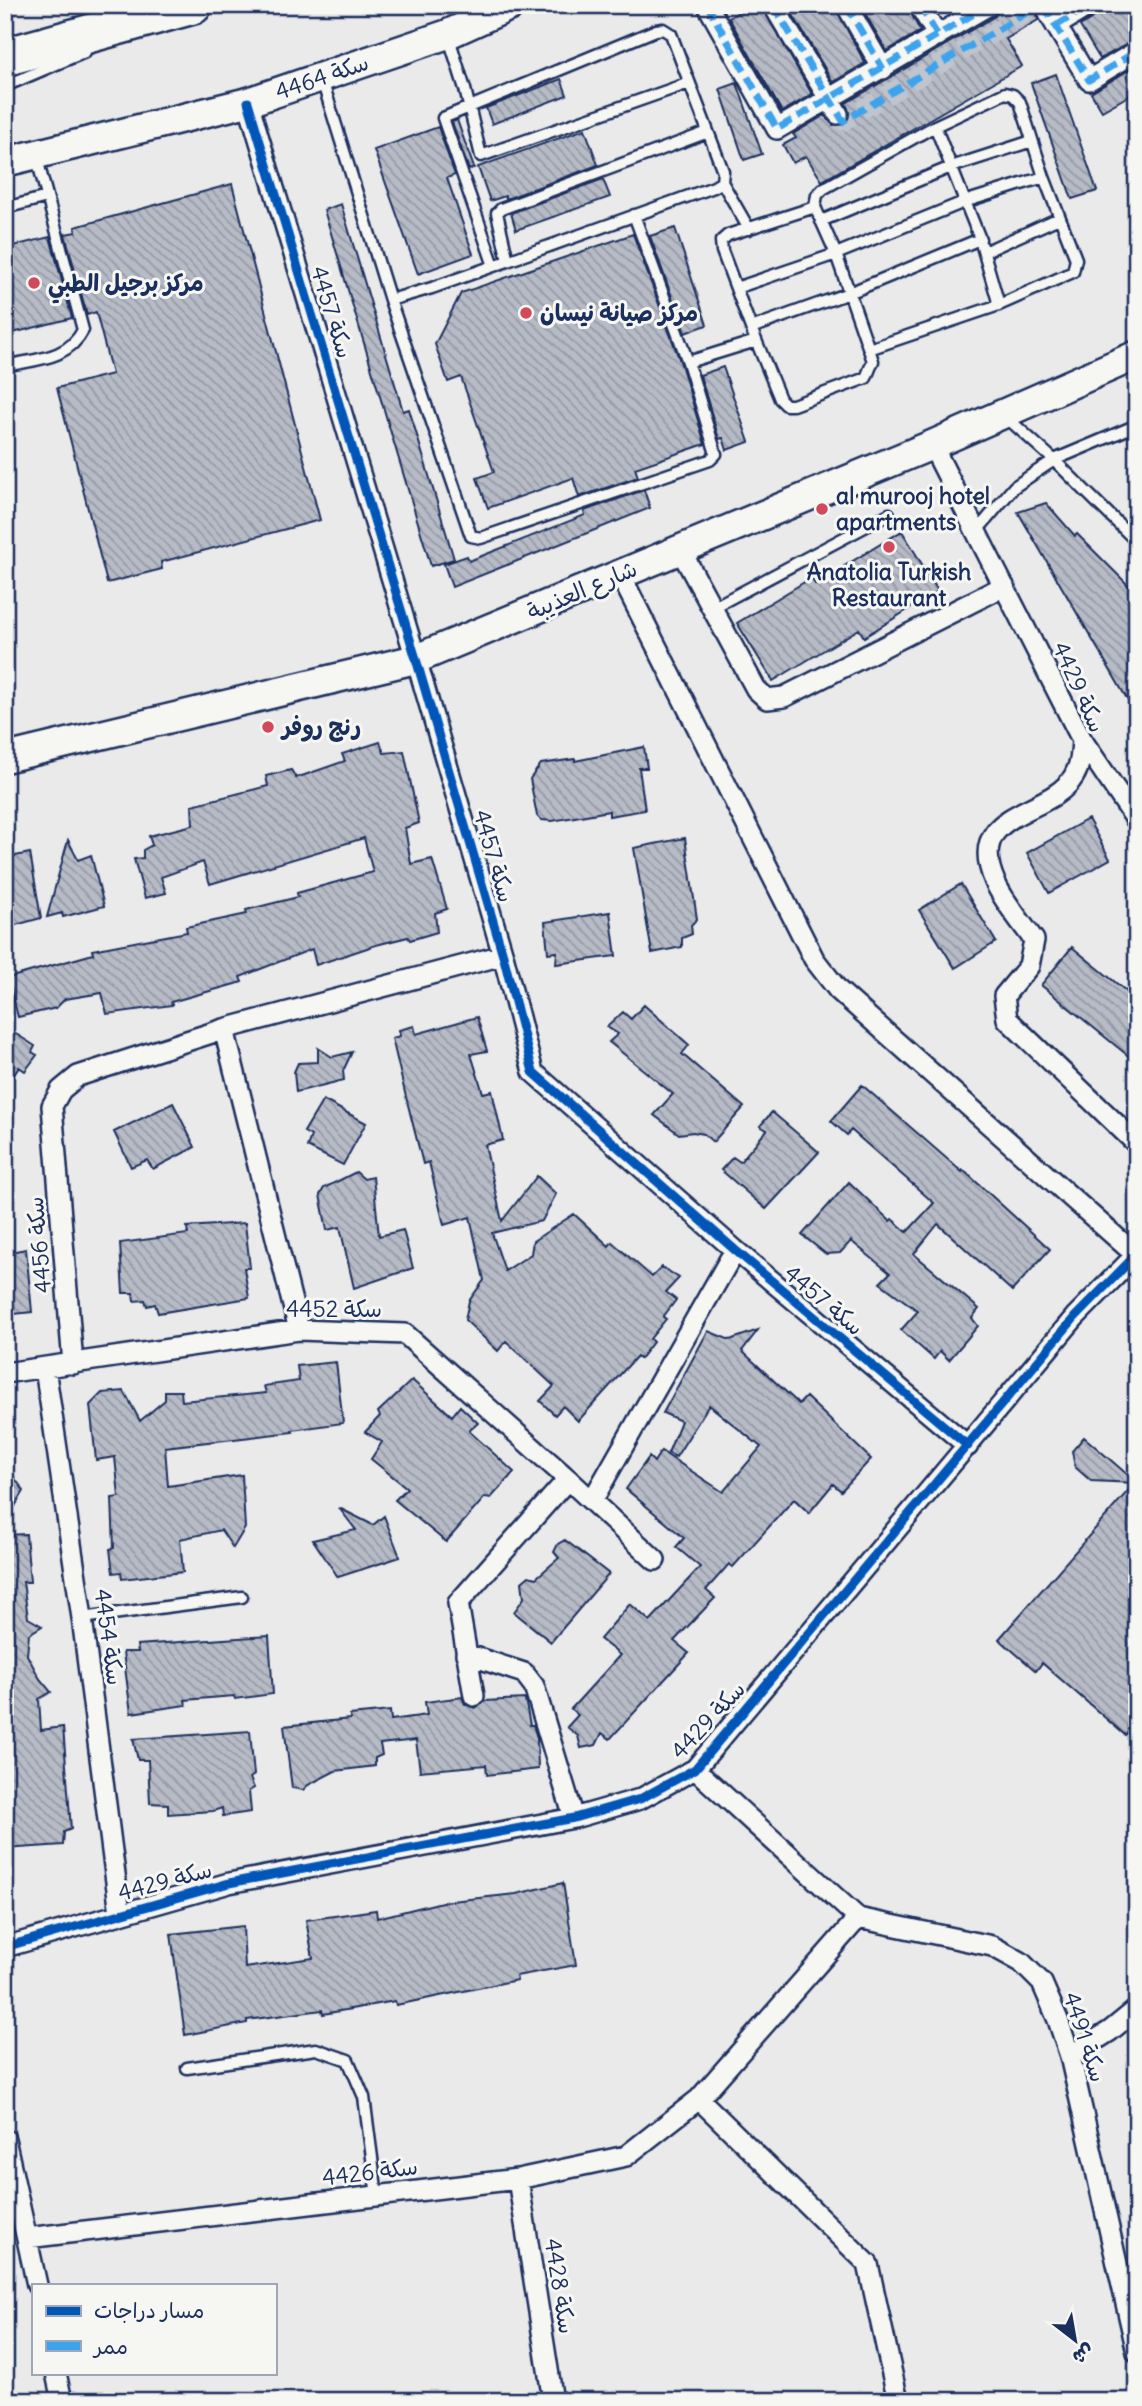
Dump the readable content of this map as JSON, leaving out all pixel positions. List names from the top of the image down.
{
  "streets": {
    "street": [
      "سكة 4464",
      "سكة 4457",
      "شارع العذيبة",
      "سكة 4429",
      "سكة 4456",
      "سكة 4452",
      "سكة 4454",
      "سكة 4491",
      "سكة 4426",
      "سكة 4428"
    ]
  },
  "crossings": [
    ["سكة 4464", "سكة 4457"],
    ["سكة 4457", "شارع العذيبة"],
    ["سكة 4457", "سكة 4429"],
    ["سكة 4457", "سكة 4456"],
    ["شارع العذيبة", "سكة 4429"],
    ["سكة 4429", "سكة 4454"],
    ["سكة 4456", "سكة 4452"],
    ["سكة 4452", "سكة 4454"],
    ["سكة 4491", "سكة 4426"],
    ["سكة 4426", "سكة 4428"]
  ],
  "places": [
    "مركز برجيل الطبي",
    "مركز صيانة نيسان",
    "al murooj hotel apartments",
    "Anatolia Turkish Restaurant",
    "رنج روفر"
  ],
  "legend": ["مسار دراجات", "ممر"],
  "north": "bottom right"
}
